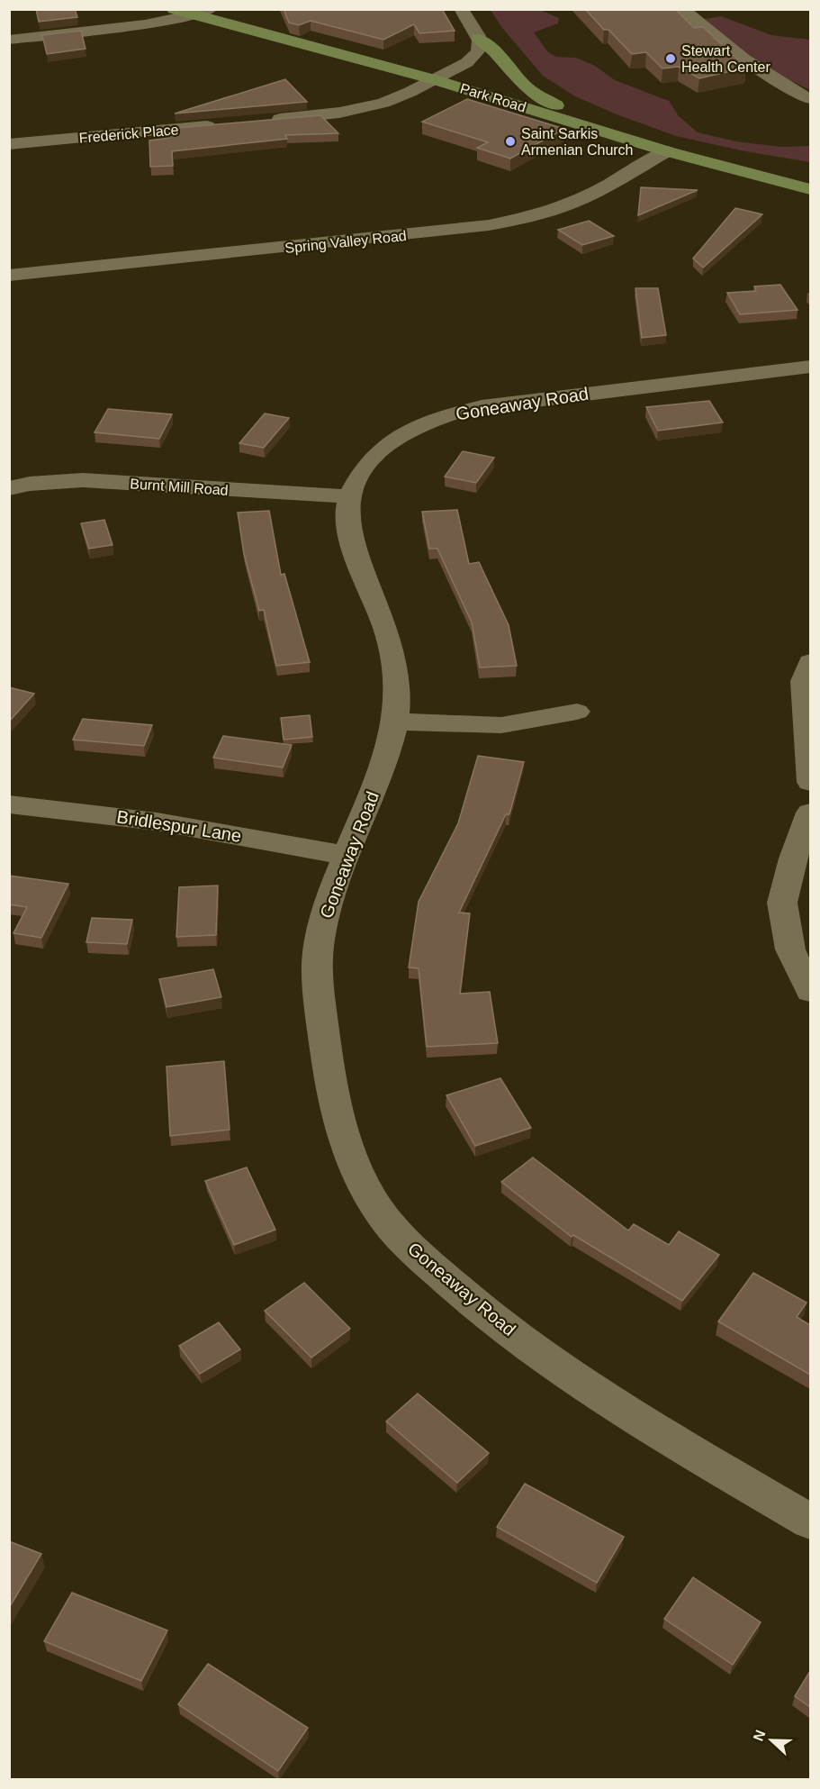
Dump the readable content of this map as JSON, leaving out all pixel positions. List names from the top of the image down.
{
  "streets": {
    "main road": ["Park Road"],
    "street": [
      "Frederick Place",
      "Spring Valley Road",
      "Goneaway Road",
      "Burnt Mill Road",
      "Bridlespur Lane"
    ]
  },
  "crossings": [
    ["Park Road", "Spring Valley Road"],
    ["Goneaway Road", "Burnt Mill Road"],
    ["Goneaway Road", "Bridlespur Lane"]
  ],
  "places": ["Stewart Health Center", "Saint Sarkis Armenian Church"],
  "north": "left"
}
